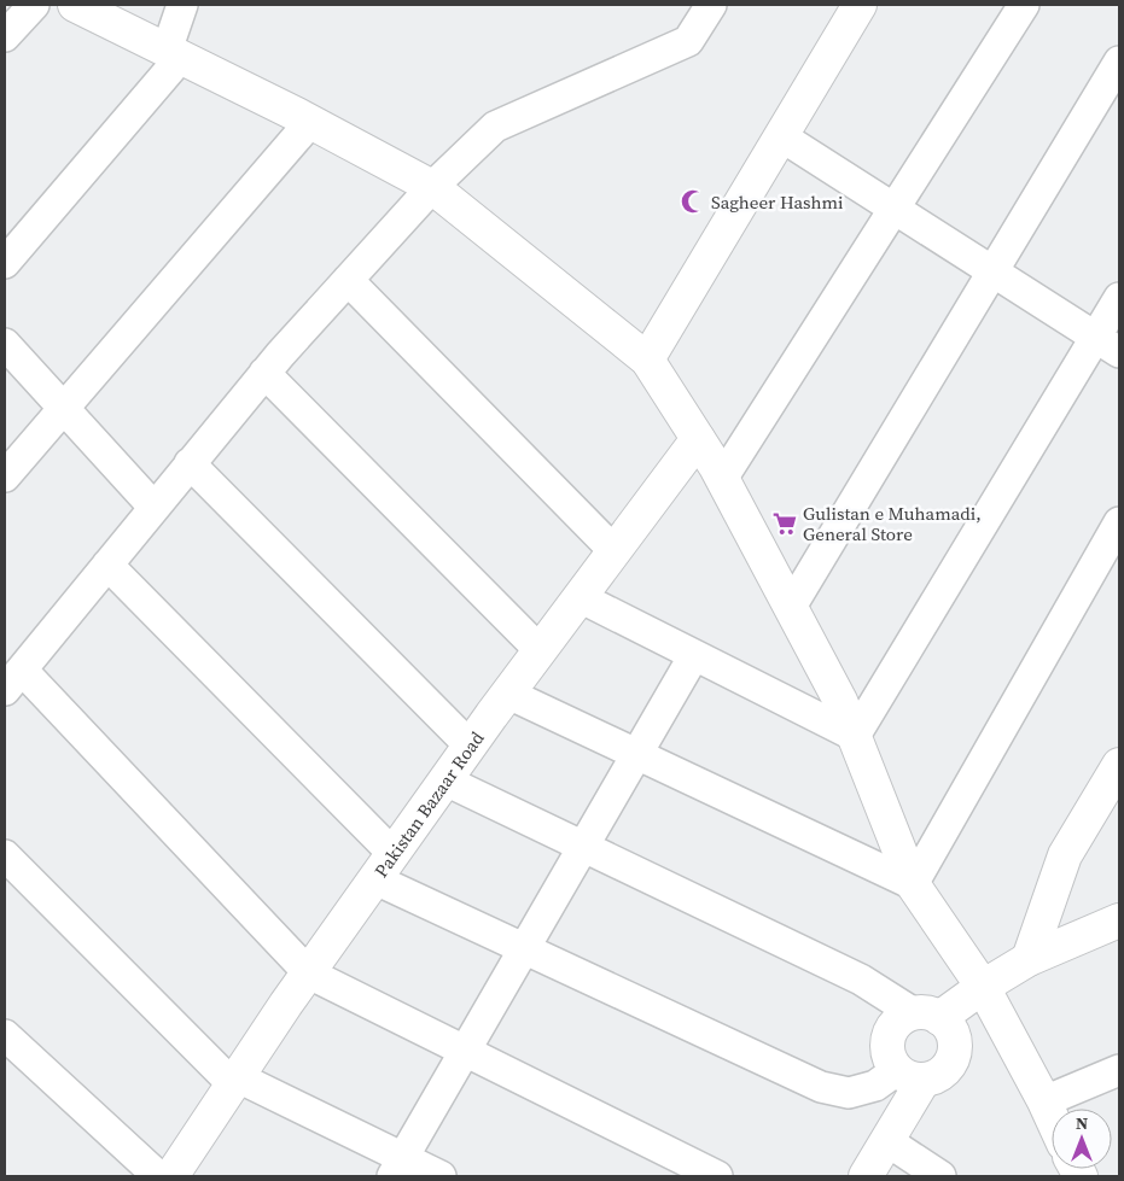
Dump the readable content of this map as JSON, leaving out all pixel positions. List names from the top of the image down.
{
  "streets": {
    "street": ["Pakistan Bazaar Road"]
  },
  "places": {
    "mosque": ["Sagheer Hashmi"],
    "supermarket": ["Gulistan e Muhamadi, General Store"]
  },
  "north": "top"
}
